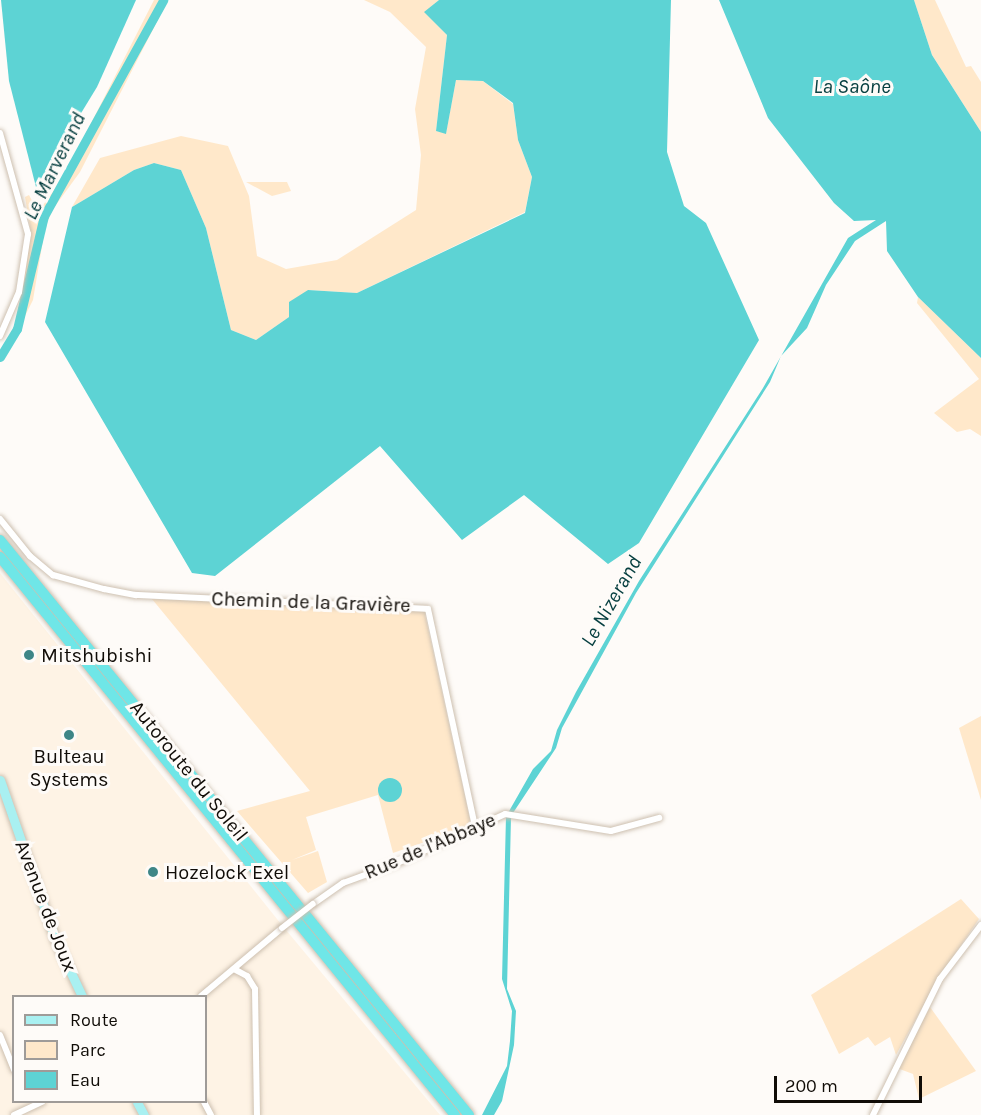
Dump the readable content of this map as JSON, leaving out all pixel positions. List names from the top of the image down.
{
  "streets": {
    "highway": ["Autoroute du Soleil"],
    "main road": ["Avenue de Joux"],
    "street": ["Chemin de la Gravière", "Rue de l'Abbaye"]
  },
  "crossings": [
    ["Chemin de la Gravière", "Rue de l'Abbaye"]
  ],
  "water": ["La Saône", "Le Marverand", "Le Nizerand"],
  "places": ["Mitshubishi", "Bulteau Systems", "Hozelock Exel"],
  "legend": ["Route", "Parc", "Eau"],
  "scale_bar": "200 m"
}
